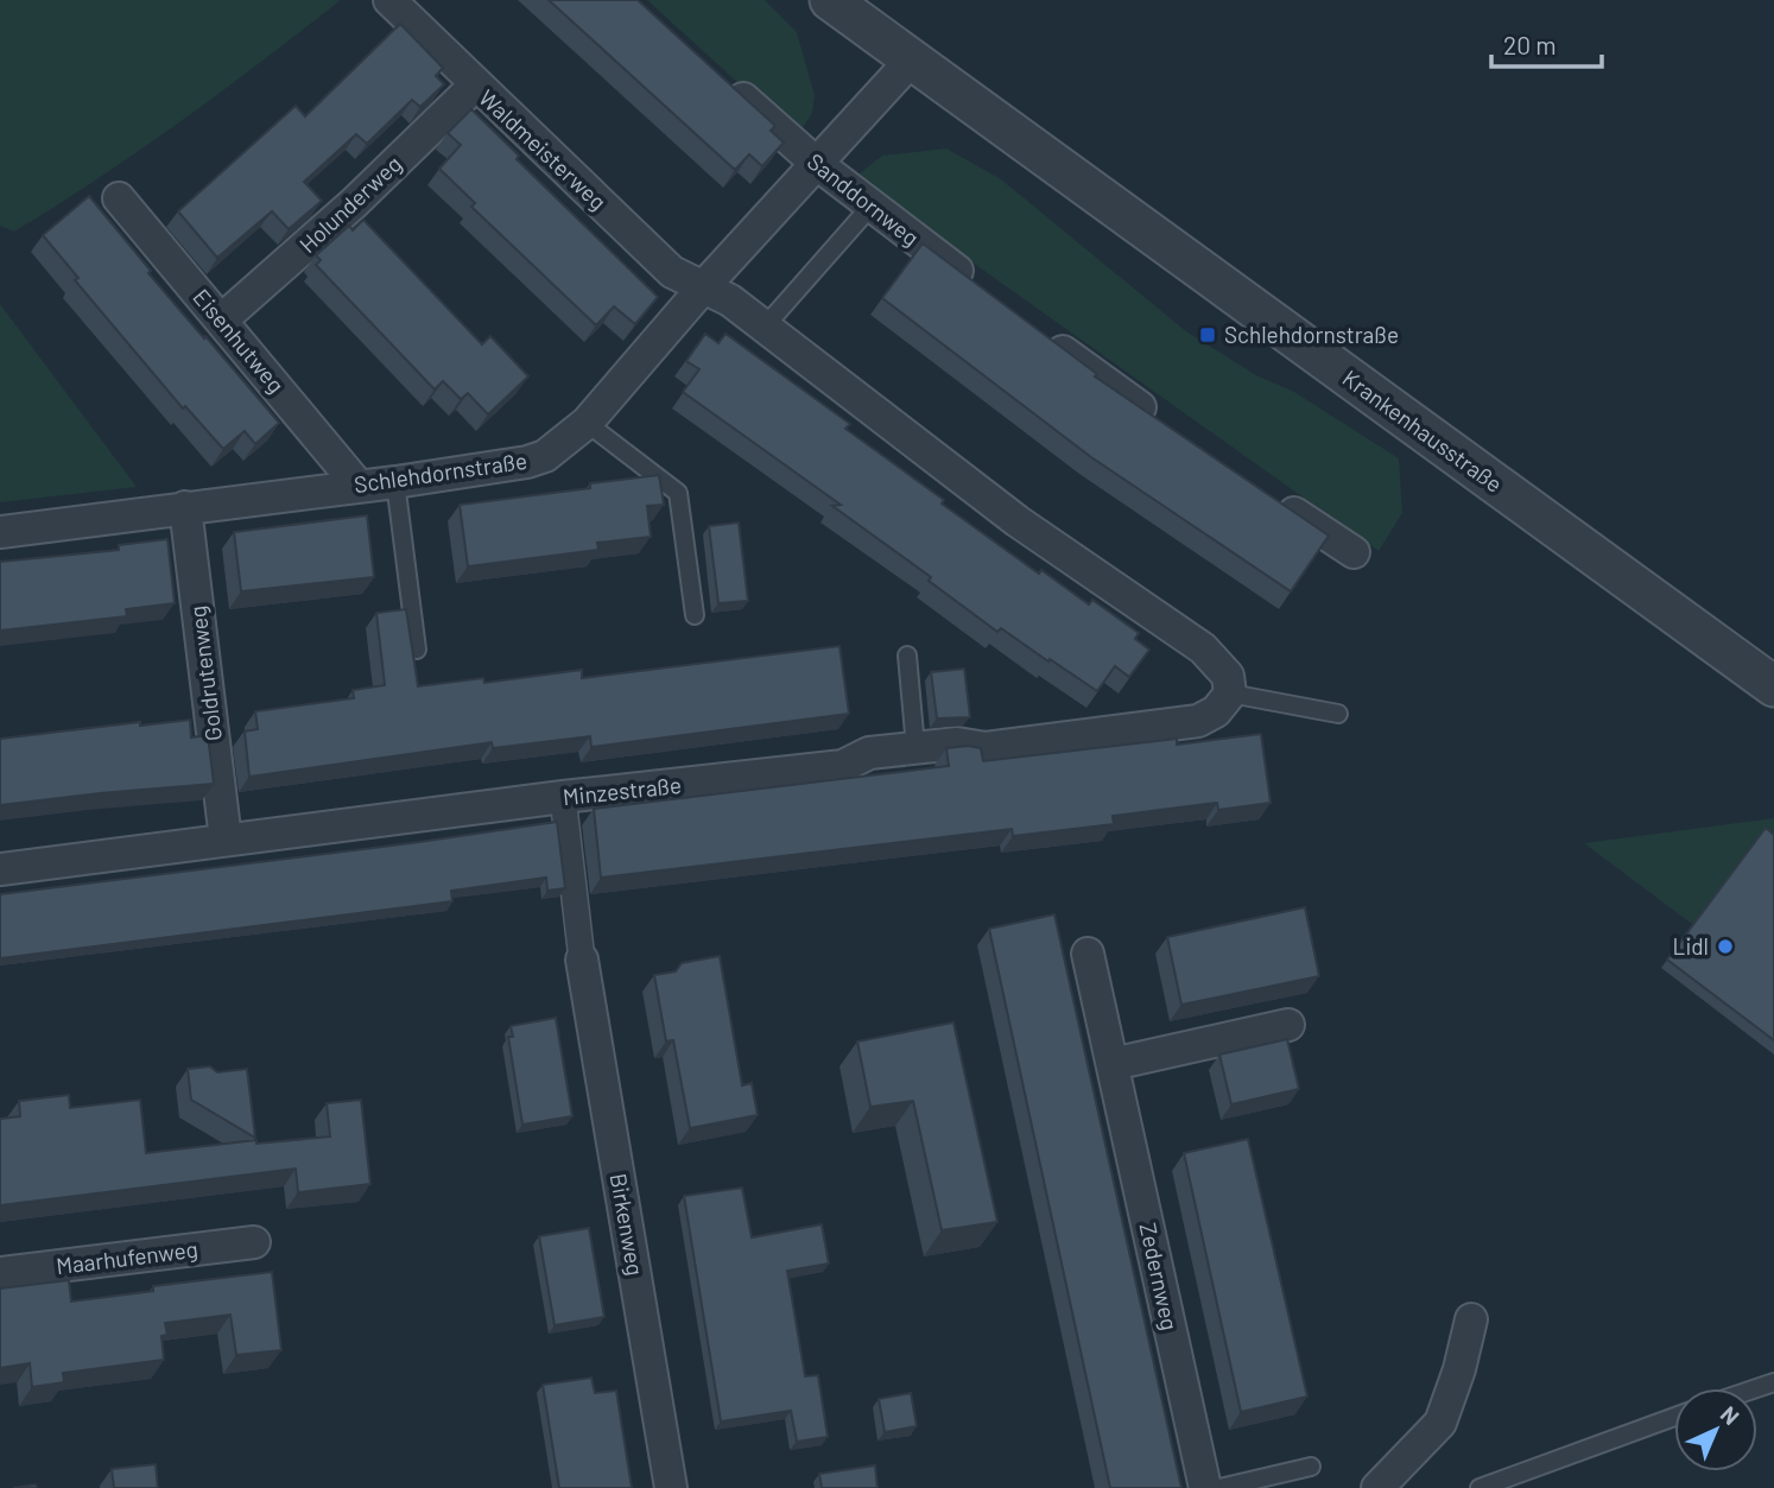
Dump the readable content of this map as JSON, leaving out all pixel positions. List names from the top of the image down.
{
  "streets": {
    "street": [
      "Waldmeisterweg",
      "Sanddornweg",
      "Holunderweg",
      "Eisenhutweg",
      "Krankenhausstraße",
      "Schlehdornstraße",
      "Goldrutenweg",
      "Minzestraße",
      "Birkenweg",
      "Maarhufenweg",
      "Zedernweg"
    ]
  },
  "crossings": [
    ["Waldmeisterweg", "Holunderweg"],
    ["Waldmeisterweg", "Schlehdornstraße"],
    ["Sanddornweg", "Schlehdornstraße"],
    ["Holunderweg", "Eisenhutweg"],
    ["Eisenhutweg", "Schlehdornstraße"],
    ["Krankenhausstraße", "Schlehdornstraße"],
    ["Schlehdornstraße", "Goldrutenweg"],
    ["Goldrutenweg", "Minzestraße"]
  ],
  "places": {
    "transit": ["Schlehdornstraße"],
    "other": ["Lidl"]
  },
  "scale_bar": "20 m",
  "north": "top right"
}
